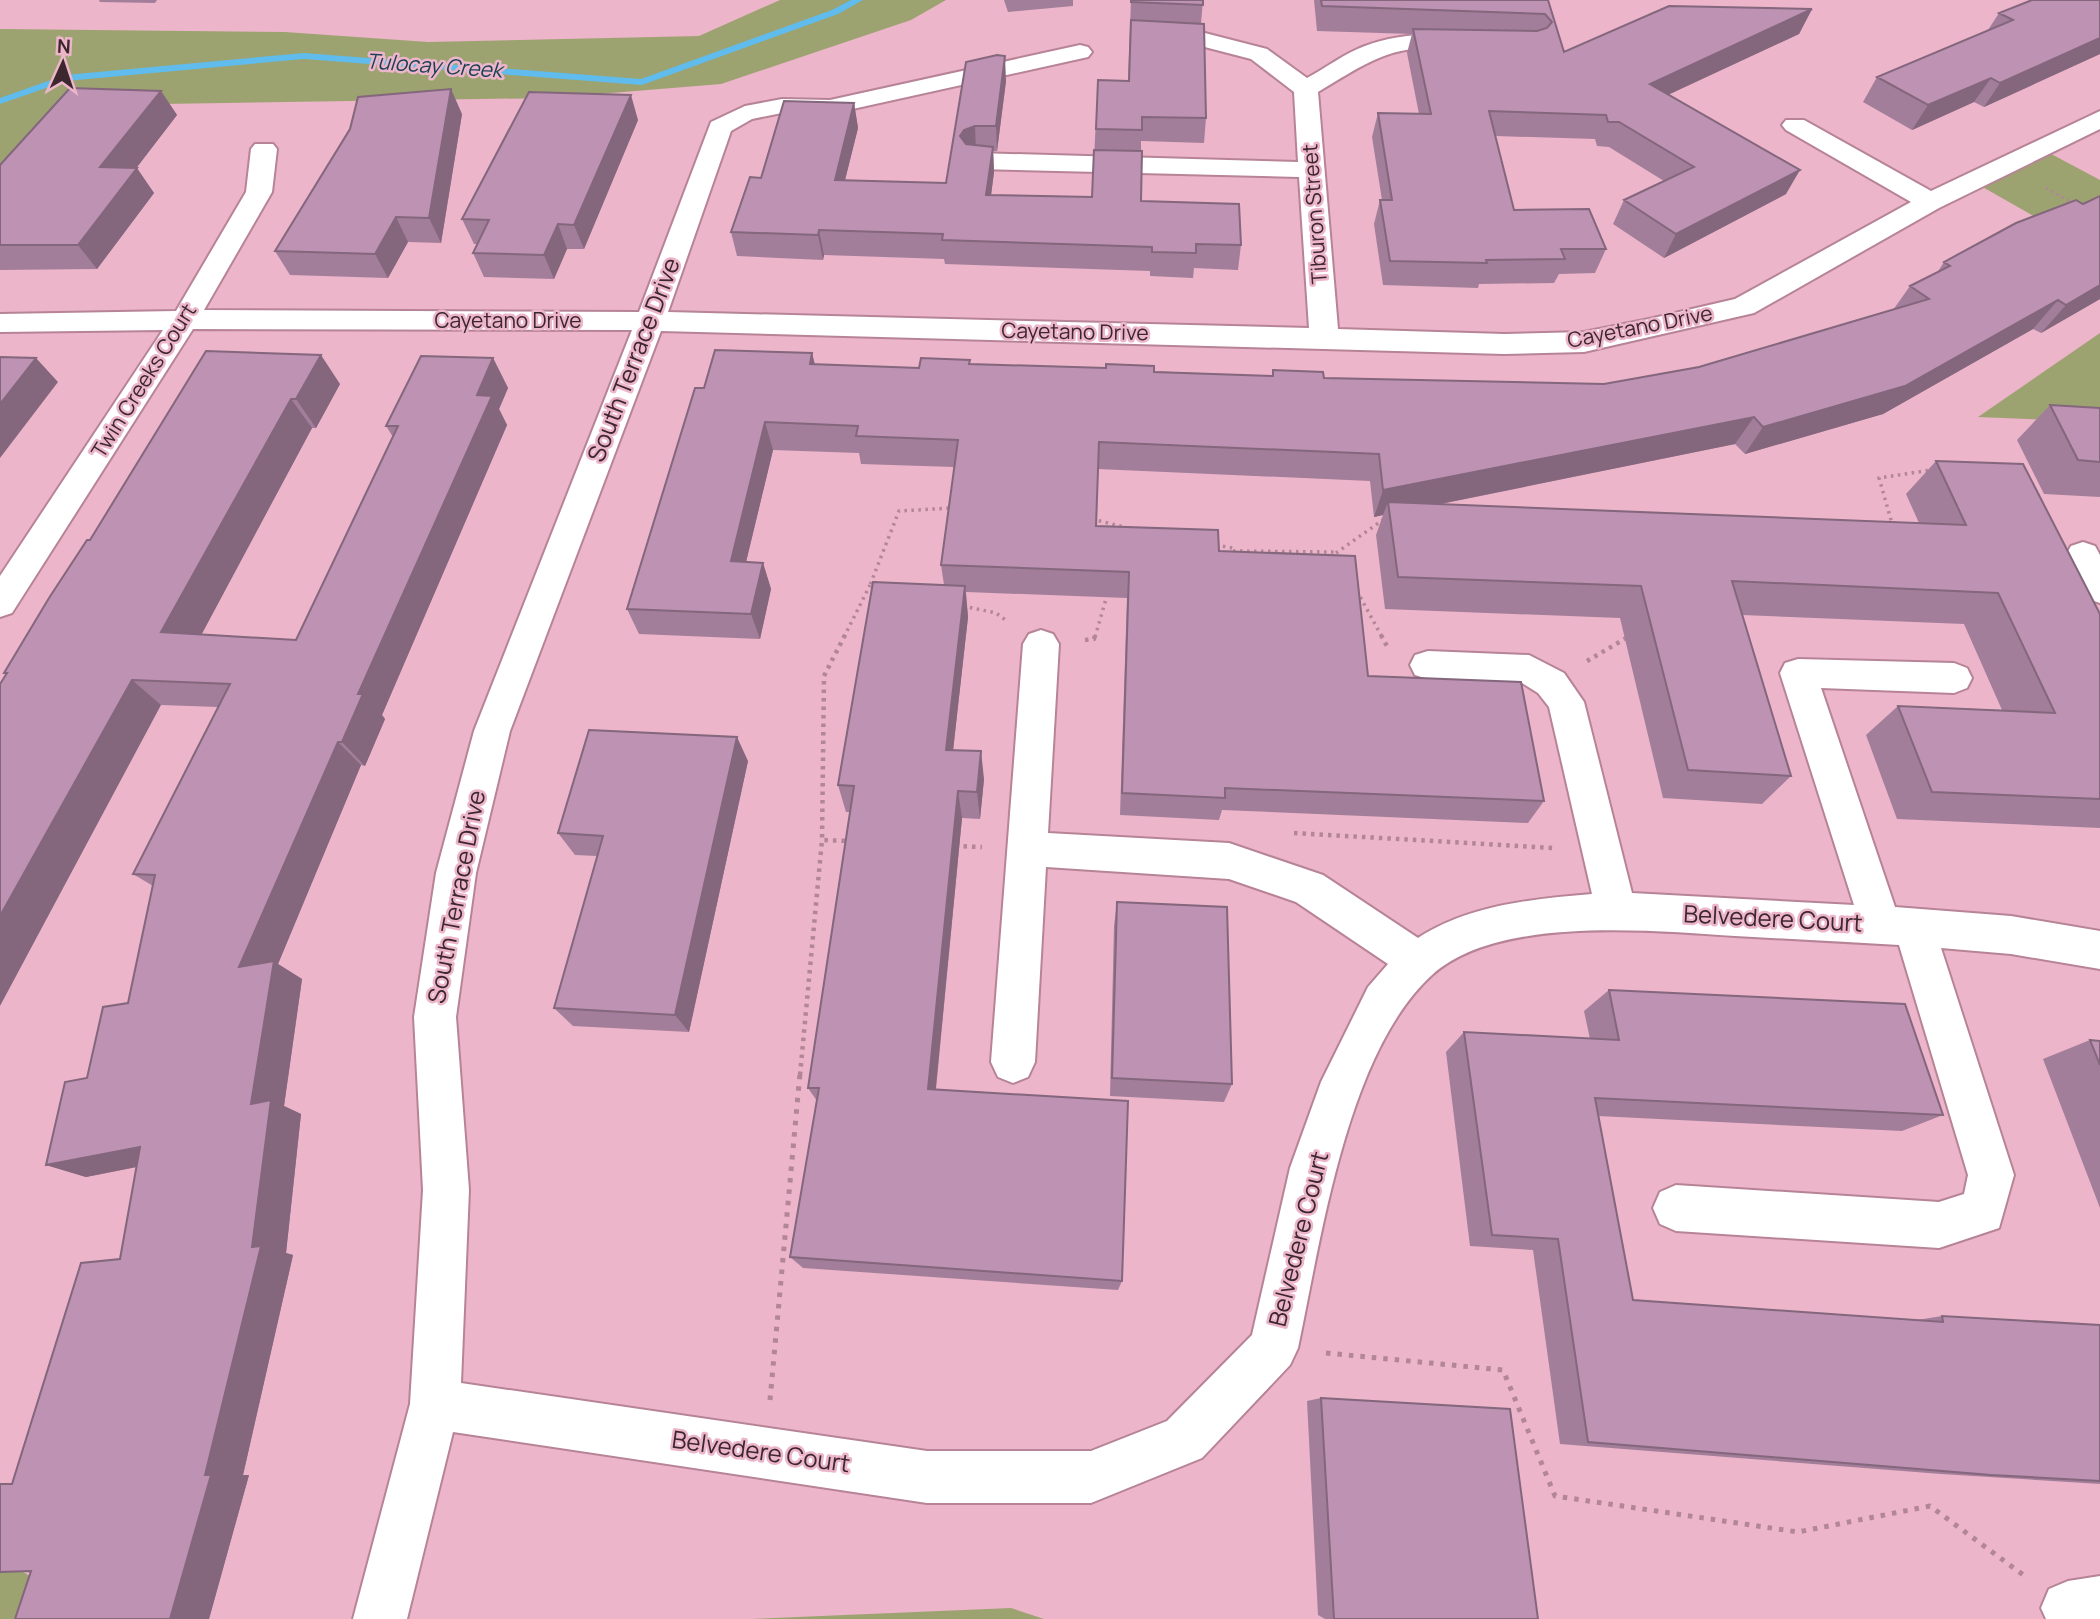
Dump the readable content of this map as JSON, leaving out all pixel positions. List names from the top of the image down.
{
  "streets": {
    "street": [
      "Tiburon Street",
      "Cayetano Drive",
      "South Terrace Drive",
      "Twin Creeks Court",
      "Belvedere Court"
    ]
  },
  "crossings": [
    ["Tiburon Street", "Cayetano Drive"],
    ["Cayetano Drive", "South Terrace Drive"],
    ["Cayetano Drive", "Twin Creeks Court"],
    ["South Terrace Drive", "Belvedere Court"]
  ],
  "water": ["Tulocay Creek"],
  "north": "top"
}
